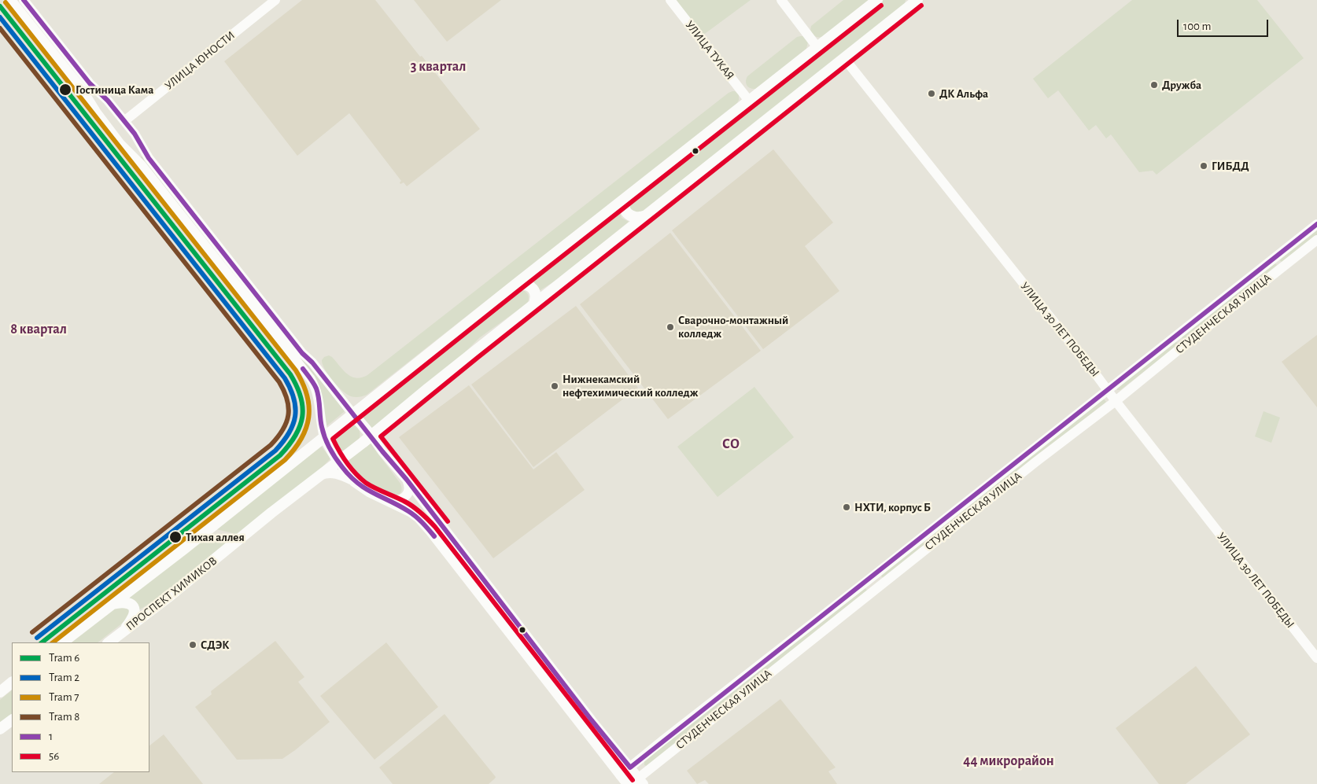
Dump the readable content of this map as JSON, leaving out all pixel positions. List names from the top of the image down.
{
  "streets": {
    "main road": [
      "УЛИЦА ТУКАЯ",
      "УЛИЦА ЮНОСТИ",
      "СТУДЕНЧЕСКАЯ УЛИЦА",
      "УЛИЦА 30 ЛЕТ ПОБЕДЫ",
      "ПРОСПЕКТ ХИМИКОВ"
    ]
  },
  "crossings": [
    ["СТУДЕНЧЕСКАЯ УЛИЦА", "УЛИЦА 30 ЛЕТ ПОБЕДЫ"],
    ["УЛИЦА 30 ЛЕТ ПОБЕДЫ", "ПРОСПЕКТ ХИМИКОВ"]
  ],
  "districts": [
    "3 квартал",
    "8 квартал",
    "СО",
    "44 микрорайон"
  ],
  "places": [
    "Дружба",
    "Гостиница Кама",
    "ДК Альфа",
    "ГИБДД",
    "Сварочно-монтажный колледж",
    "Нижнекамский нефтехимический колледж",
    "НХТИ, корпус Б",
    "Тихая аллея",
    "СДЭК"
  ],
  "lines": [
    "transit line 1",
    "tram line 7",
    "transit line 56",
    "tram line 6",
    "tram line 2",
    "tram line 8"
  ],
  "legend": [
    "Tram 6",
    "Tram 2",
    "Tram 7",
    "Tram 8",
    "1",
    "56"
  ],
  "scale_bar": "100 m"
}
